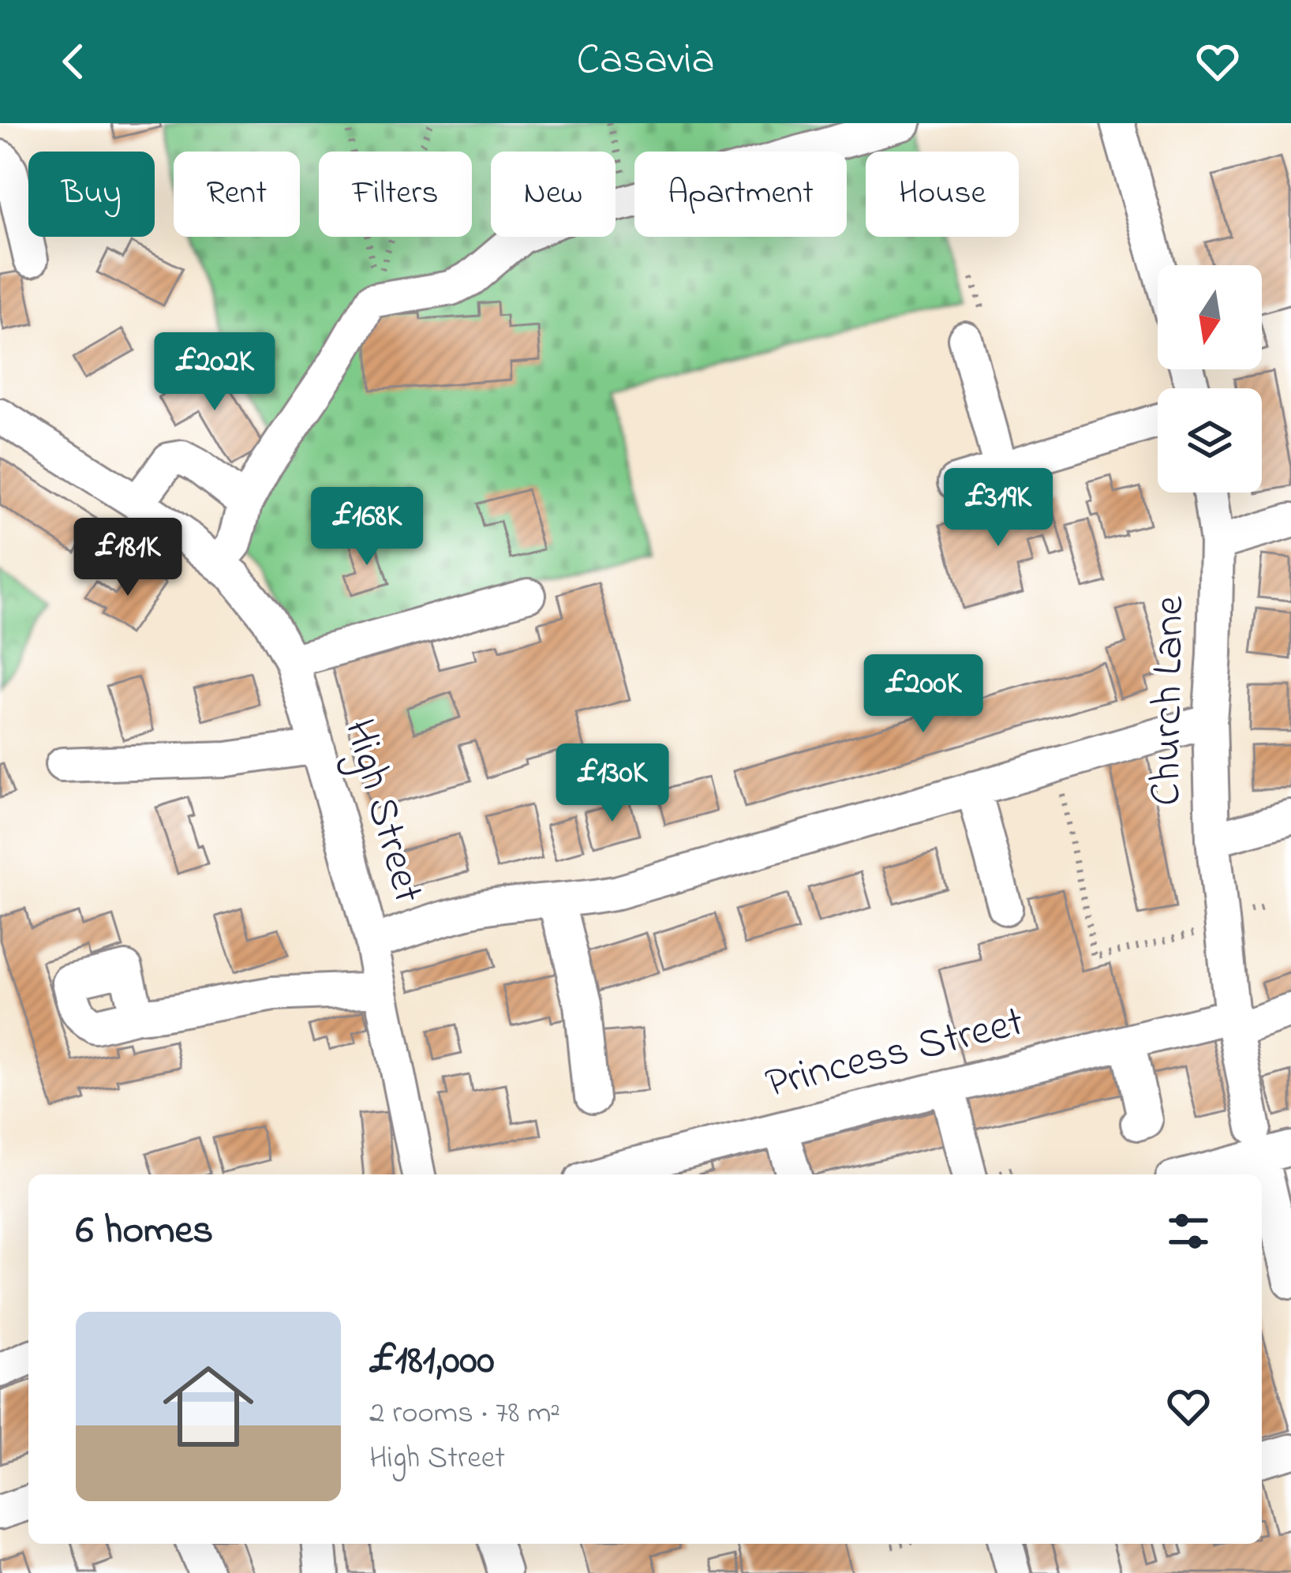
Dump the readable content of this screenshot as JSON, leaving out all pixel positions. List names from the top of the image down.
{
  "streets": {
    "street": ["Church Lane", "High Street", "Princess Street"]
  },
  "crossings": [
    ["Church Lane", "Princess Street"]
  ],
  "north": "bottom",
  "page": {
    "header": "Casavia",
    "chip": [
      "Buy",
      "Rent",
      "Filters",
      "New",
      "Apartment",
      "House"
    ],
    "price": [
      "£202K",
      "£319K",
      "£168K",
      "£181K",
      "£200K",
      "£130K"
    ],
    "heading": "6 homes",
    "list": [
      {
        "name": "£181,000",
        "note": "2 rooms · 78 m² · High Street"
      }
    ]
  }
}
